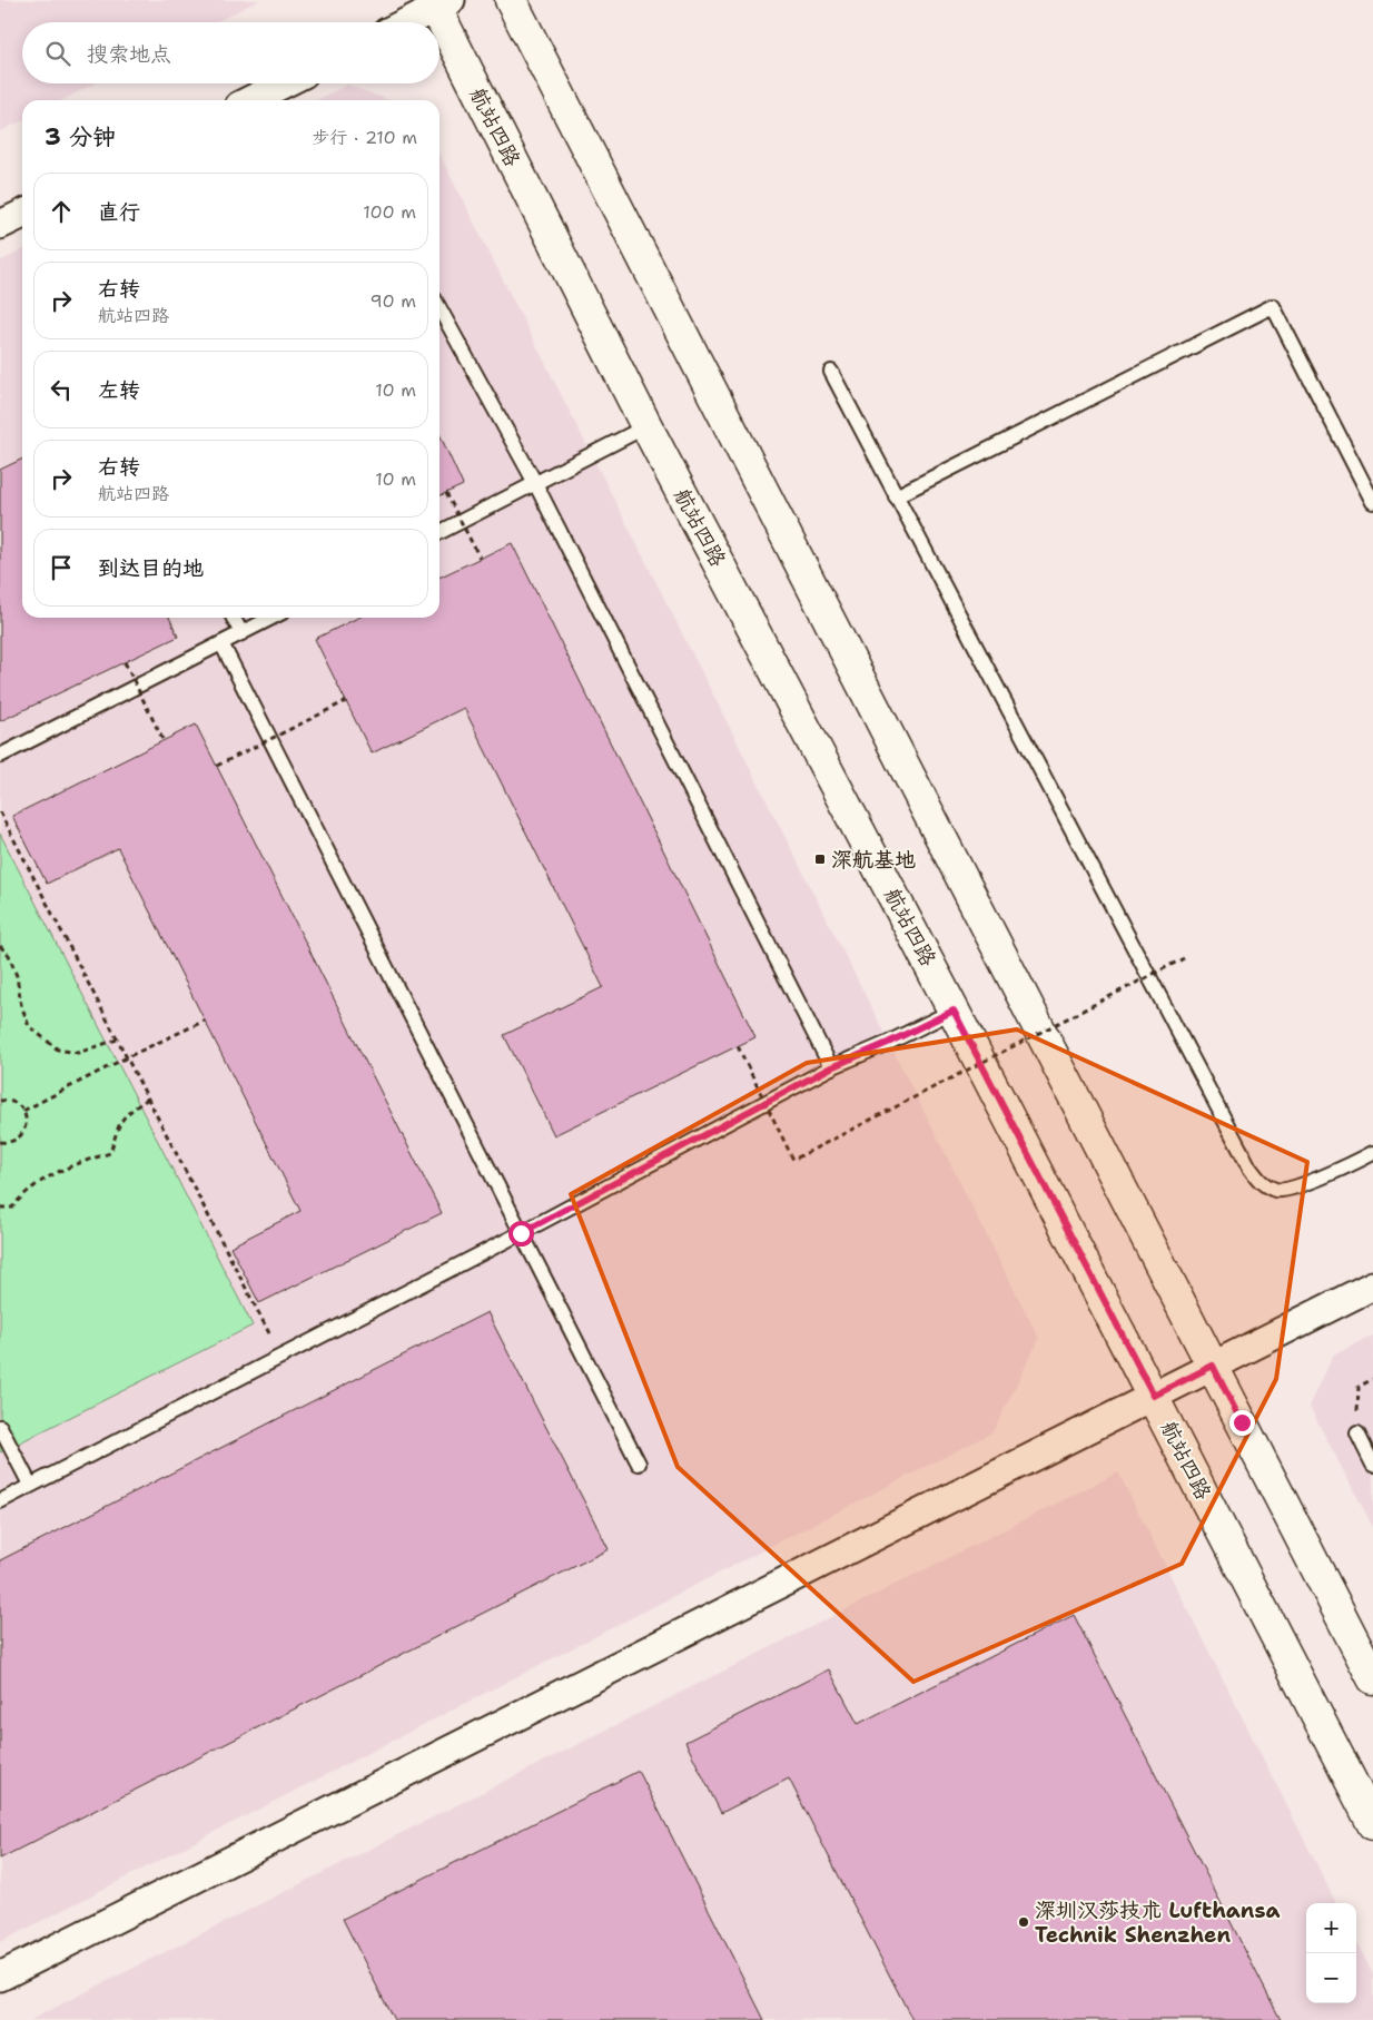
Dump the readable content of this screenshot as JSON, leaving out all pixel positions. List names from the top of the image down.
{
  "streets": {
    "street": ["航站四路"]
  },
  "places": {
    "transit": ["深航基地"],
    "other": ["深圳汉莎技术 Lufthansa Technik Shenzhen"]
  },
  "page": {
    "search": "搜索地点",
    "heading": ["3 分钟", "步行 · 210 m"],
    "list": [
      ["直行", "100 m"],
      ["右转", "航站四路", "90 m"],
      ["左转", "10 m"],
      ["右转", "航站四路", "10 m"],
      "到达目的地"
    ],
    "map_buttons": ["+", "−"]
  }
}
